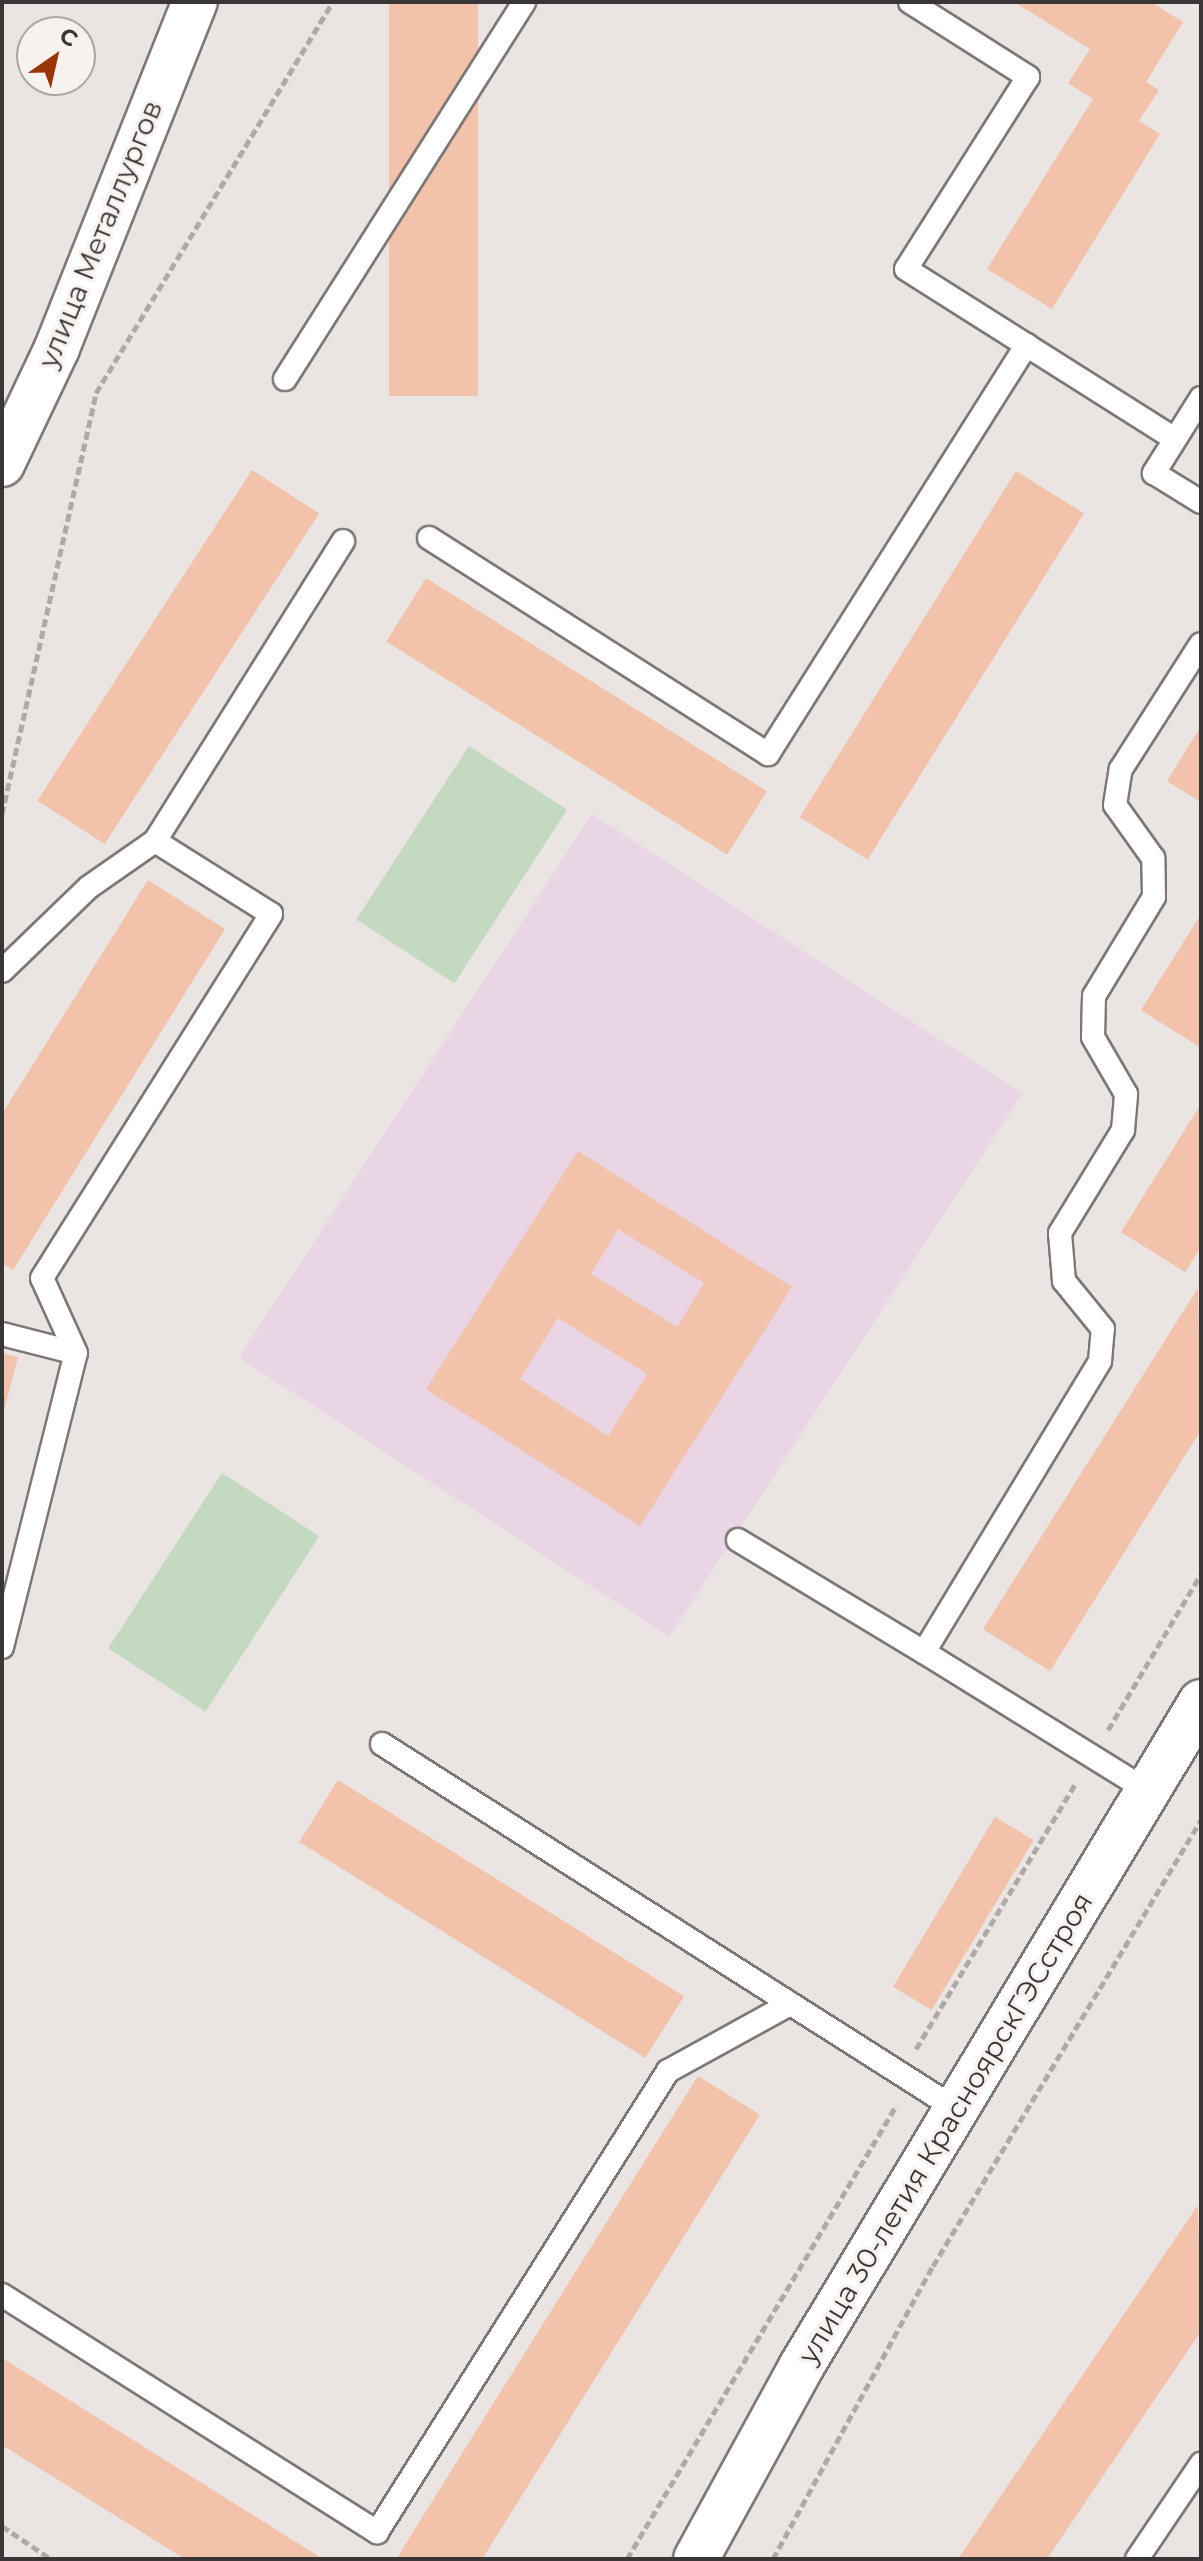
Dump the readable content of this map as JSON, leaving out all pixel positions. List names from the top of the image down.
{
  "streets": {
    "main road": ["улица Металлургов", "улица 30-летия КрасноярскГЭСстроя"]
  },
  "north": "top right"
}
